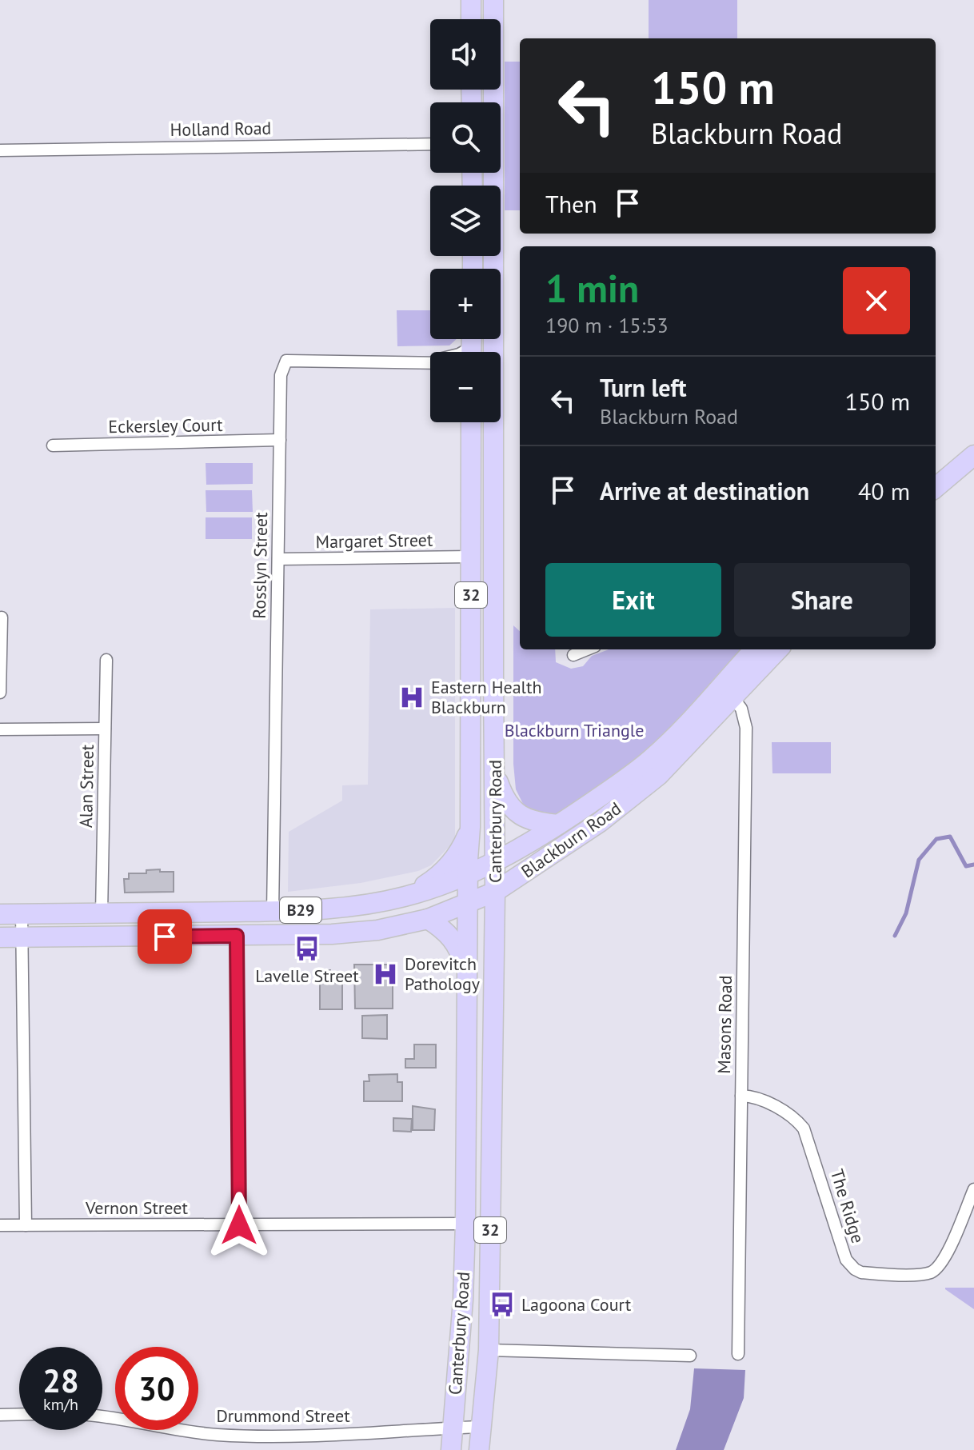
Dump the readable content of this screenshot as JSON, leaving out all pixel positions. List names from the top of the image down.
{
  "streets": {
    "main road": [
      "32",
      "Canterbury Road",
      "Blackburn Road",
      "B29"
    ],
    "street": [
      "Holland Road",
      "Eckersley Court",
      "Margaret Street",
      "Rosslyn Street",
      "Alan Street",
      "Masons Road",
      "The Ridge",
      "Vernon Street",
      "Drummond Street"
    ]
  },
  "crossings": [
    ["Eckersley Court", "Rosslyn Street"],
    ["Margaret Street", "Rosslyn Street"],
    ["Margaret Street", "Canterbury Road"],
    ["Rosslyn Street", "Blackburn Road"],
    ["Alan Street", "Blackburn Road"],
    ["Canterbury Road", "Blackburn Road"],
    ["Canterbury Road", "Vernon Street"],
    ["Canterbury Road", "Drummond Street"],
    ["Blackburn Road", "Masons Road"],
    ["Masons Road", "The Ridge"]
  ],
  "parks": ["Blackburn Triangle"],
  "places": {
    "hospital": ["Eastern Health Blackburn", "Dorevitch Pathology"],
    "bus stop": ["Lavelle Street", "Lagoona Court"]
  },
  "page": {
    "map_buttons": ["+", "−"],
    "turn": ["150 m", "Blackburn Road"],
    "then": "Then",
    "heading": ["1 min", "190 m · 15:53"],
    "list": [
      {
        "name": "Turn left",
        "note": "Blackburn Road",
        "value": "150 m"
      },
      {
        "name": "Arrive at destination",
        "value": "40 m"
      }
    ],
    "buttons": ["Exit", "Share"],
    "speed": "28 km/h",
    "limit": "30"
  }
}
